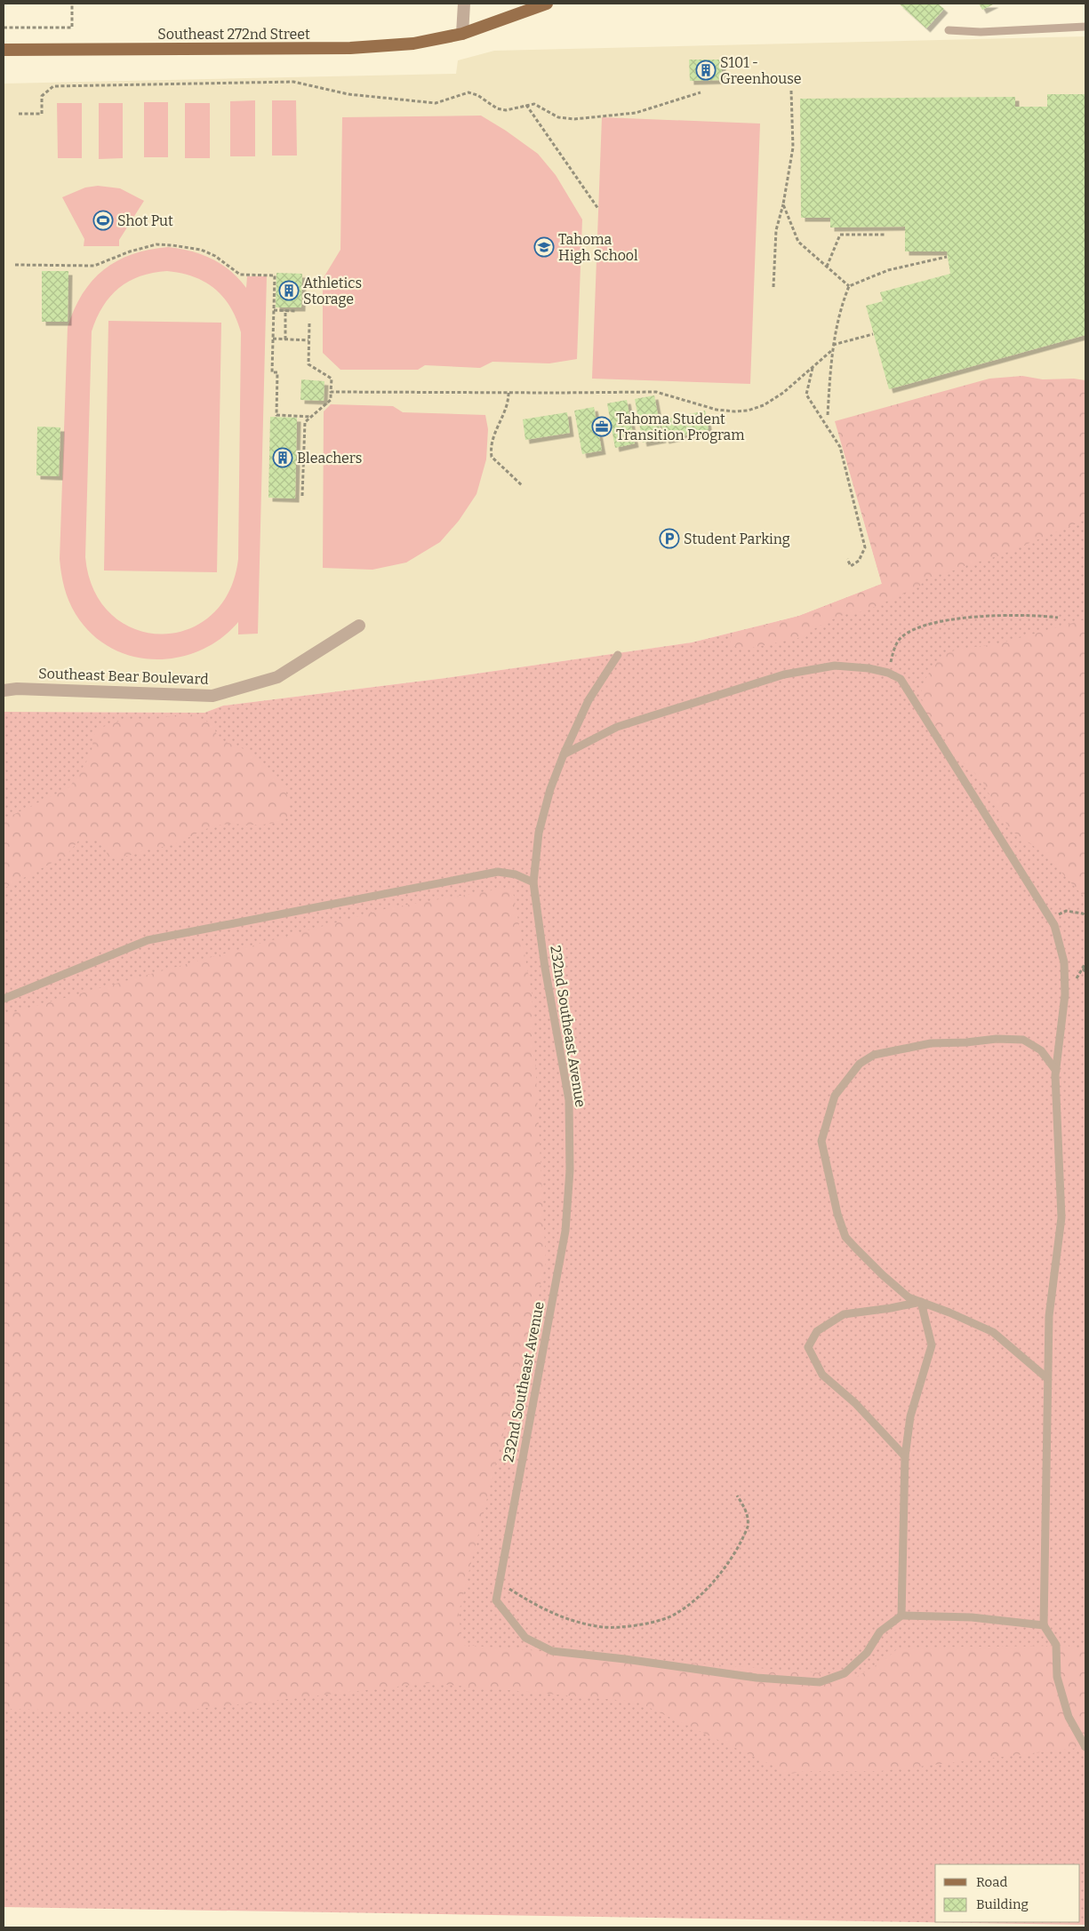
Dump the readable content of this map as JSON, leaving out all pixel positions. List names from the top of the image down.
{
  "streets": {
    "main road": ["Southeast 272nd Street"],
    "street": ["Southeast Bear Boulevard"],
    "lane": ["232nd Southeast Avenue"]
  },
  "places": {
    "building": ["S101 - Greenhouse", "Athletics Storage", "Bleachers"],
    "sports": ["Shot Put"],
    "school or university": ["Tahoma High School"],
    "office": ["Tahoma Student Transition Program"],
    "parking": ["Student Parking"]
  },
  "legend": ["Road", "Building"]
}
